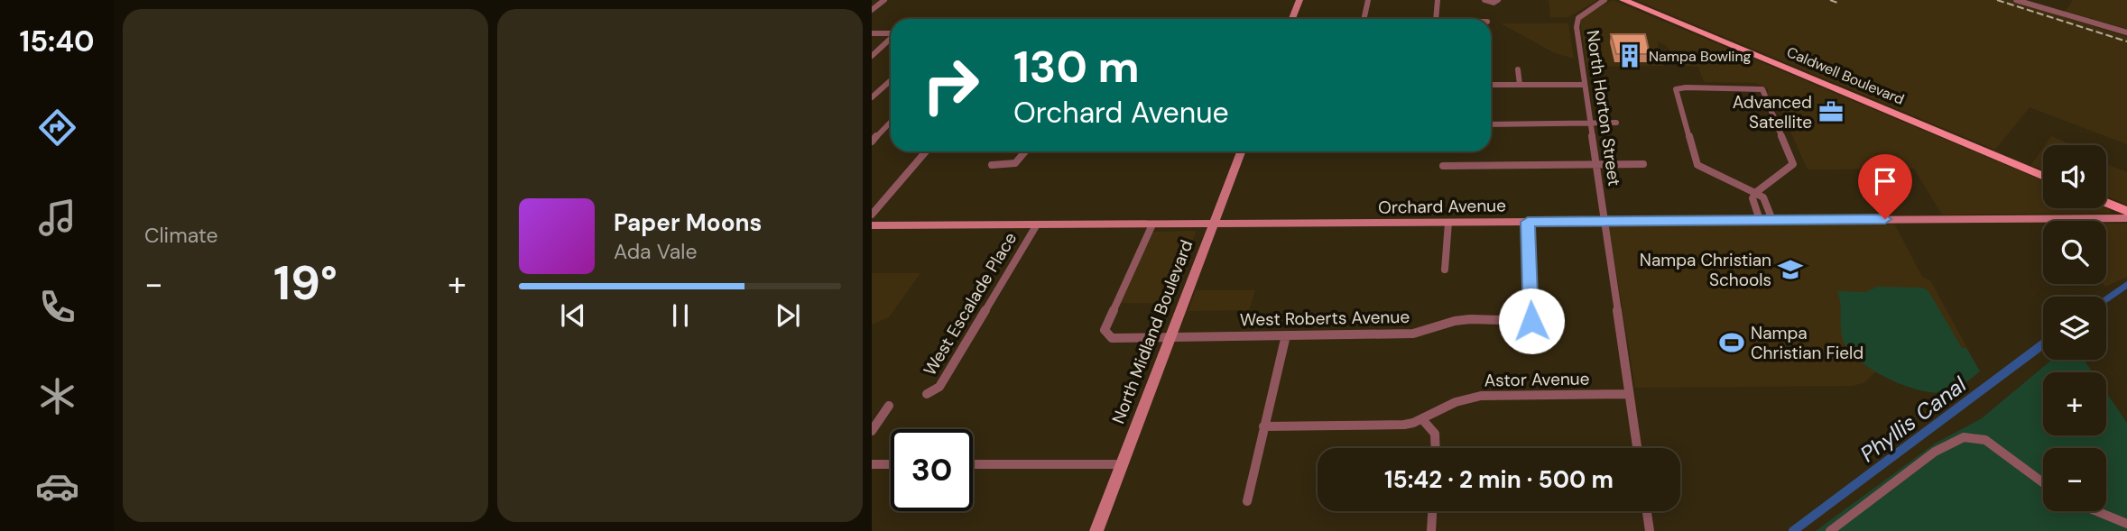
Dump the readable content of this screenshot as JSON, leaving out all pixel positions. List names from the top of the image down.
{
  "streets": {
    "main road": ["Caldwell Boulevard", "North Midland Boulevard"],
    "street": [
      "North Horton Street",
      "Orchard Avenue",
      "West Escalade Place",
      "West Roberts Avenue",
      "Astor Avenue"
    ]
  },
  "crossings": [
    ["North Horton Street", "Orchard Avenue"],
    ["North Horton Street", "Astor Avenue"],
    ["Orchard Avenue", "West Escalade Place"],
    ["Orchard Avenue", "West Roberts Avenue"],
    ["Orchard Avenue", "North Midland Boulevard"],
    ["West Roberts Avenue", "North Midland Boulevard"]
  ],
  "water": ["Phyllis Canal"],
  "places": {
    "building": ["Nampa Bowling"],
    "office": ["Advanced Satellite"],
    "school or university": ["Nampa Christian Schools"],
    "sports": ["Nampa Christian Field"]
  },
  "page": {
    "tabs": "15:40",
    "tile": "Climate",
    "turn": ["130 m", "Orchard Avenue"],
    "map_buttons": ["+", "−"],
    "song": ["Paper Moons", "Ada Vale"],
    "heat": ["−", "19°", "+"],
    "limit": "30",
    "trip": "15:42 · 2 min · 500 m"
  }
}
